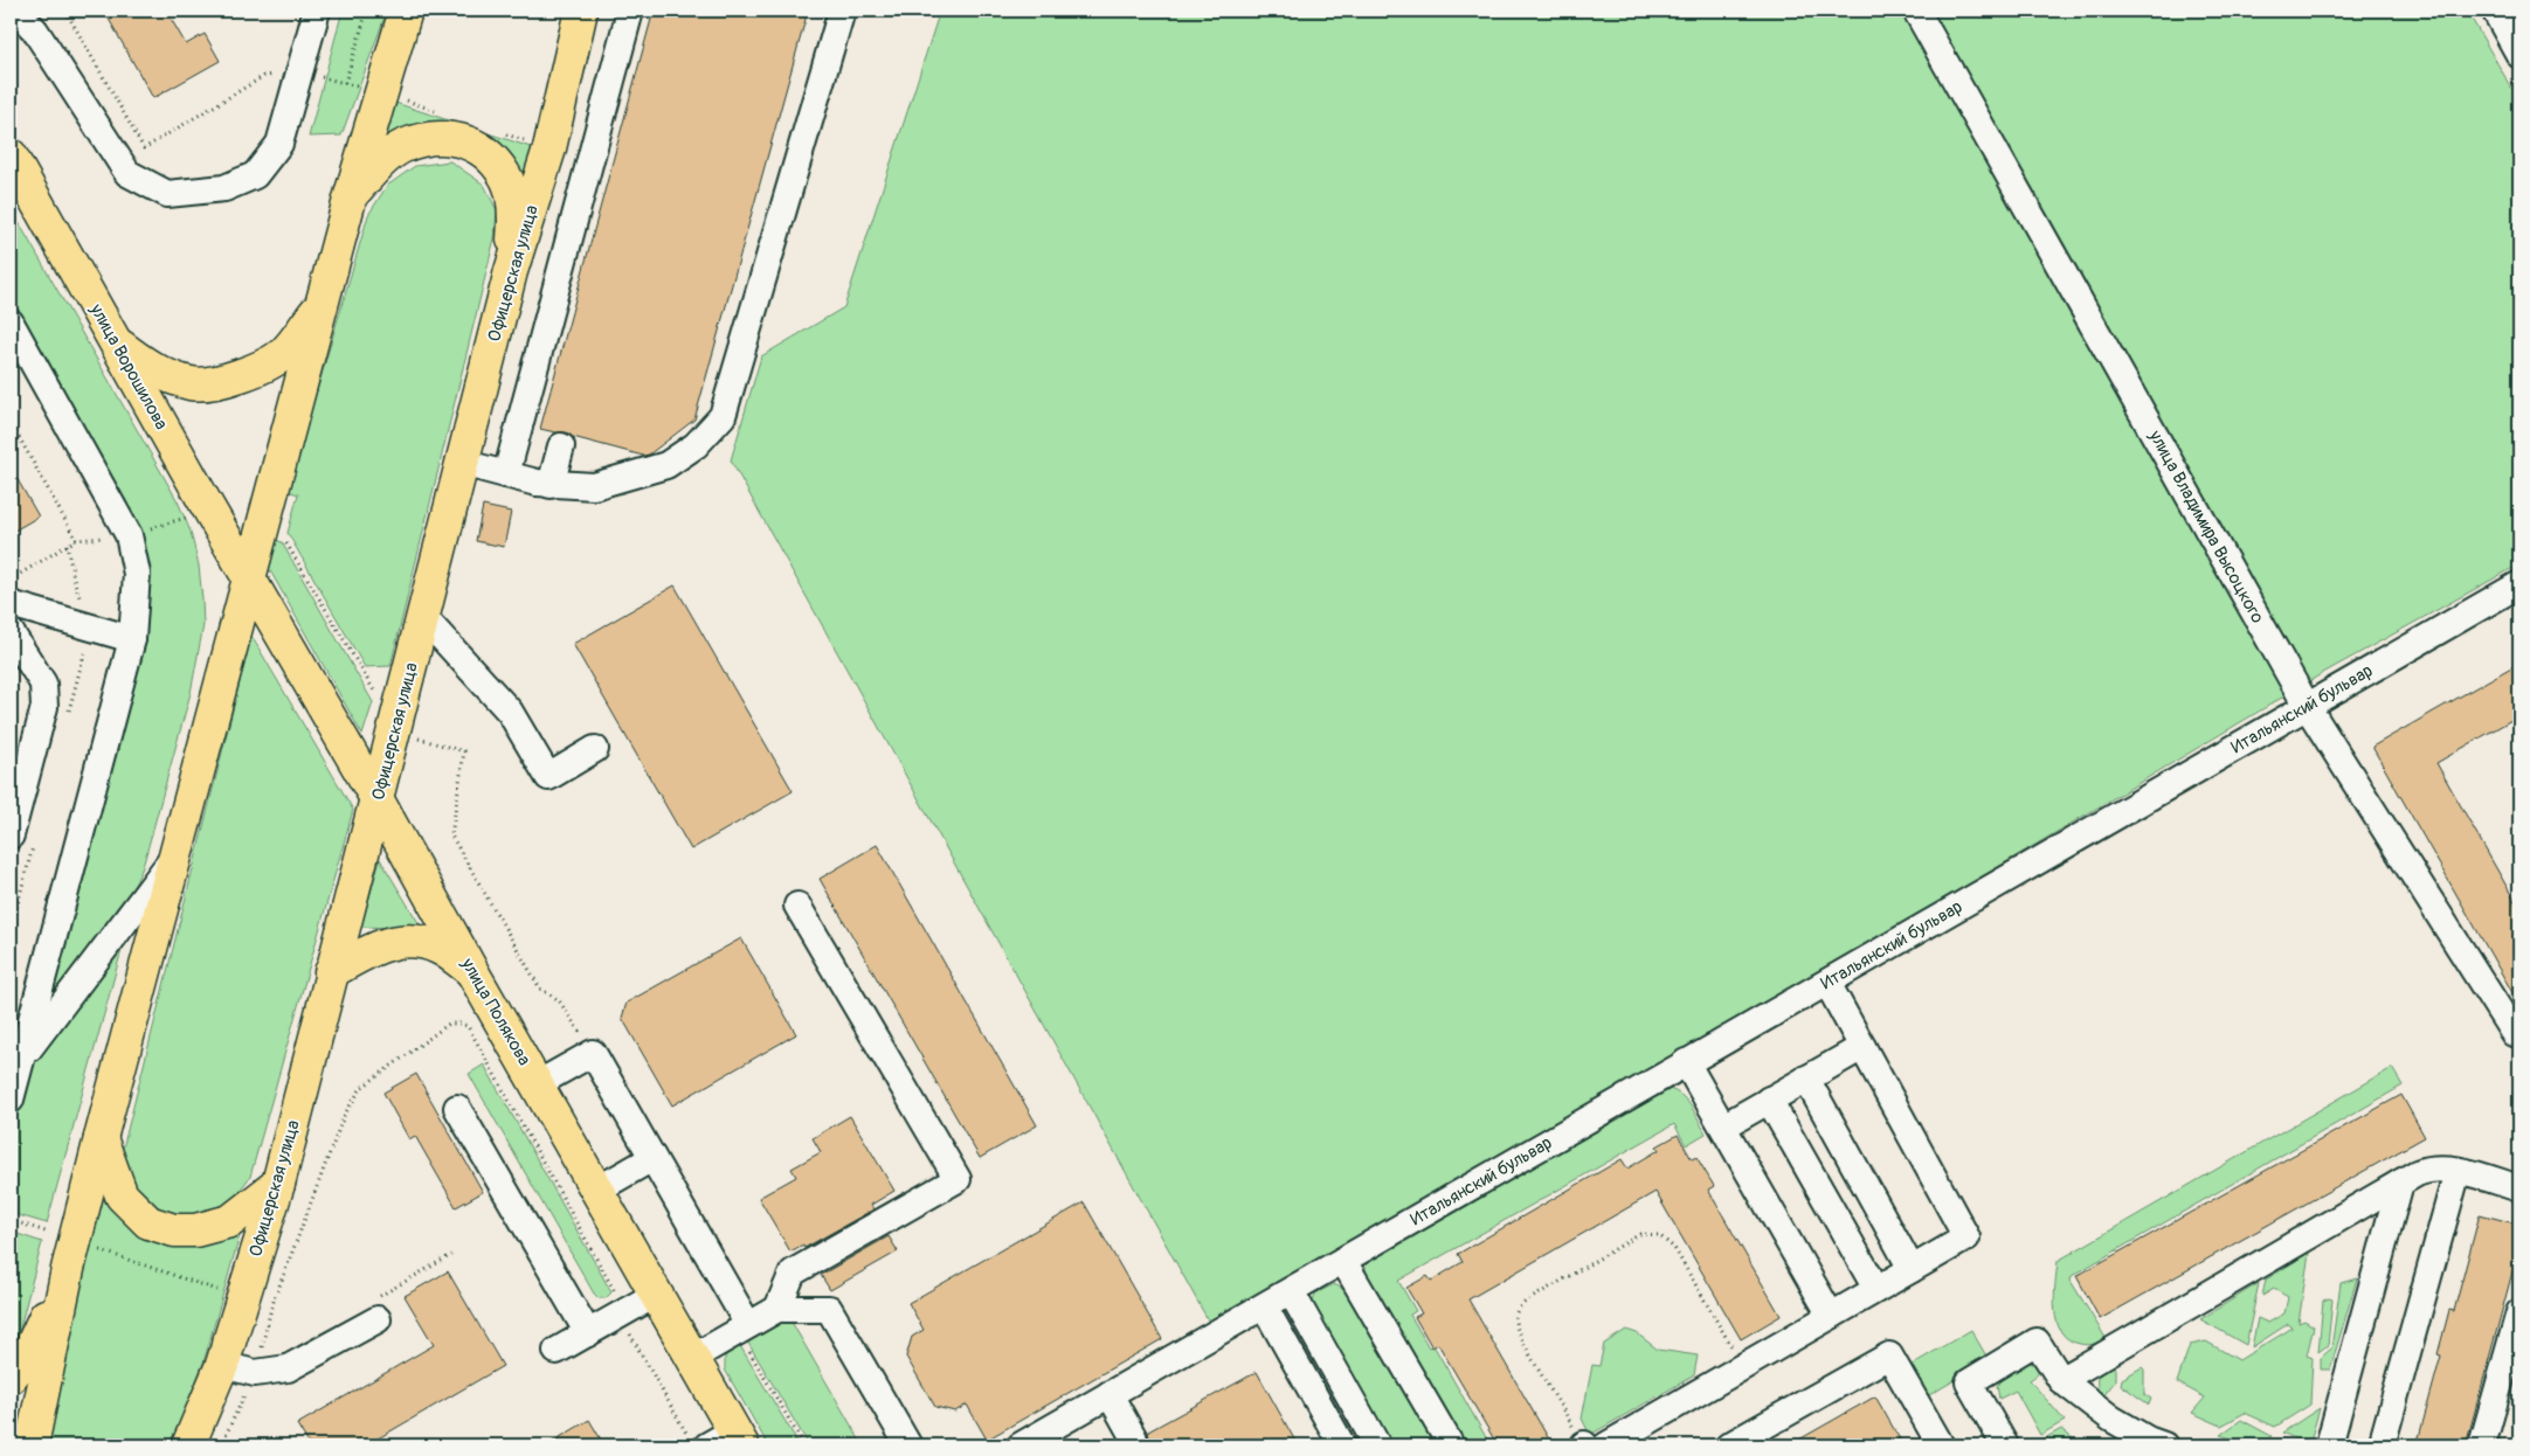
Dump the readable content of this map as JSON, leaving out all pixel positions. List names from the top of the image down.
{
  "streets": {
    "main road": ["Офицерская улица", "улица Ворошилова", "улица Полякова"],
    "street": ["улица Владимира Высоцкого", "Итальянский бульвар"]
  },
  "crossings": [
    ["Офицерская улица", "улица Полякова"],
    ["улица Ворошилова", "улица Полякова"],
    ["улица Владимира Высоцкого", "Итальянский бульвар"]
  ]
}
